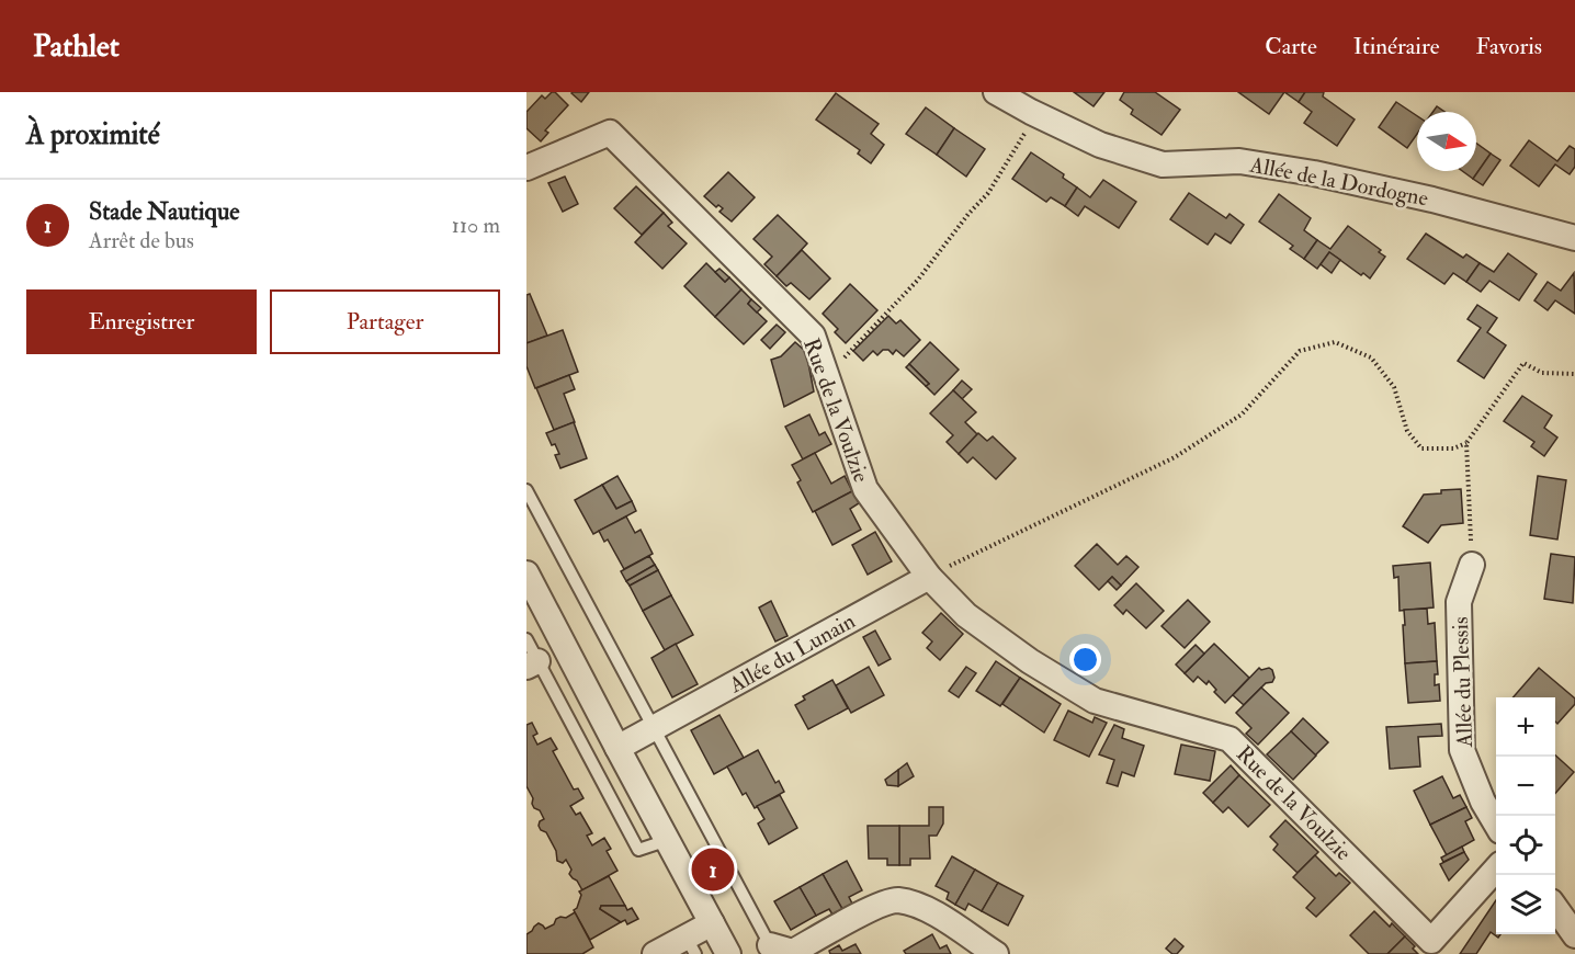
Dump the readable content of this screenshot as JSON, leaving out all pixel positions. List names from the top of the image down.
{
  "streets": {
    "street": [
      "Allée de la Dordogne",
      "Rue de la Voulzie",
      "Allée du Lunain",
      "Allée du Plessis"
    ]
  },
  "crossings": [
    ["Rue de la Voulzie", "Allée du Lunain"]
  ],
  "north": "right",
  "page": {
    "header": "Pathlet",
    "nav": ["Carte", "Itinéraire", "Favoris"],
    "heading": "À proximité",
    "list": [
      {
        "mark": "1",
        "name": "Stade Nautique",
        "note": "Arrêt de bus",
        "value": "110 m"
      }
    ],
    "buttons": ["Enregistrer", "Partager"],
    "map_buttons": ["+", "−"],
    "pins": "1"
  }
}
